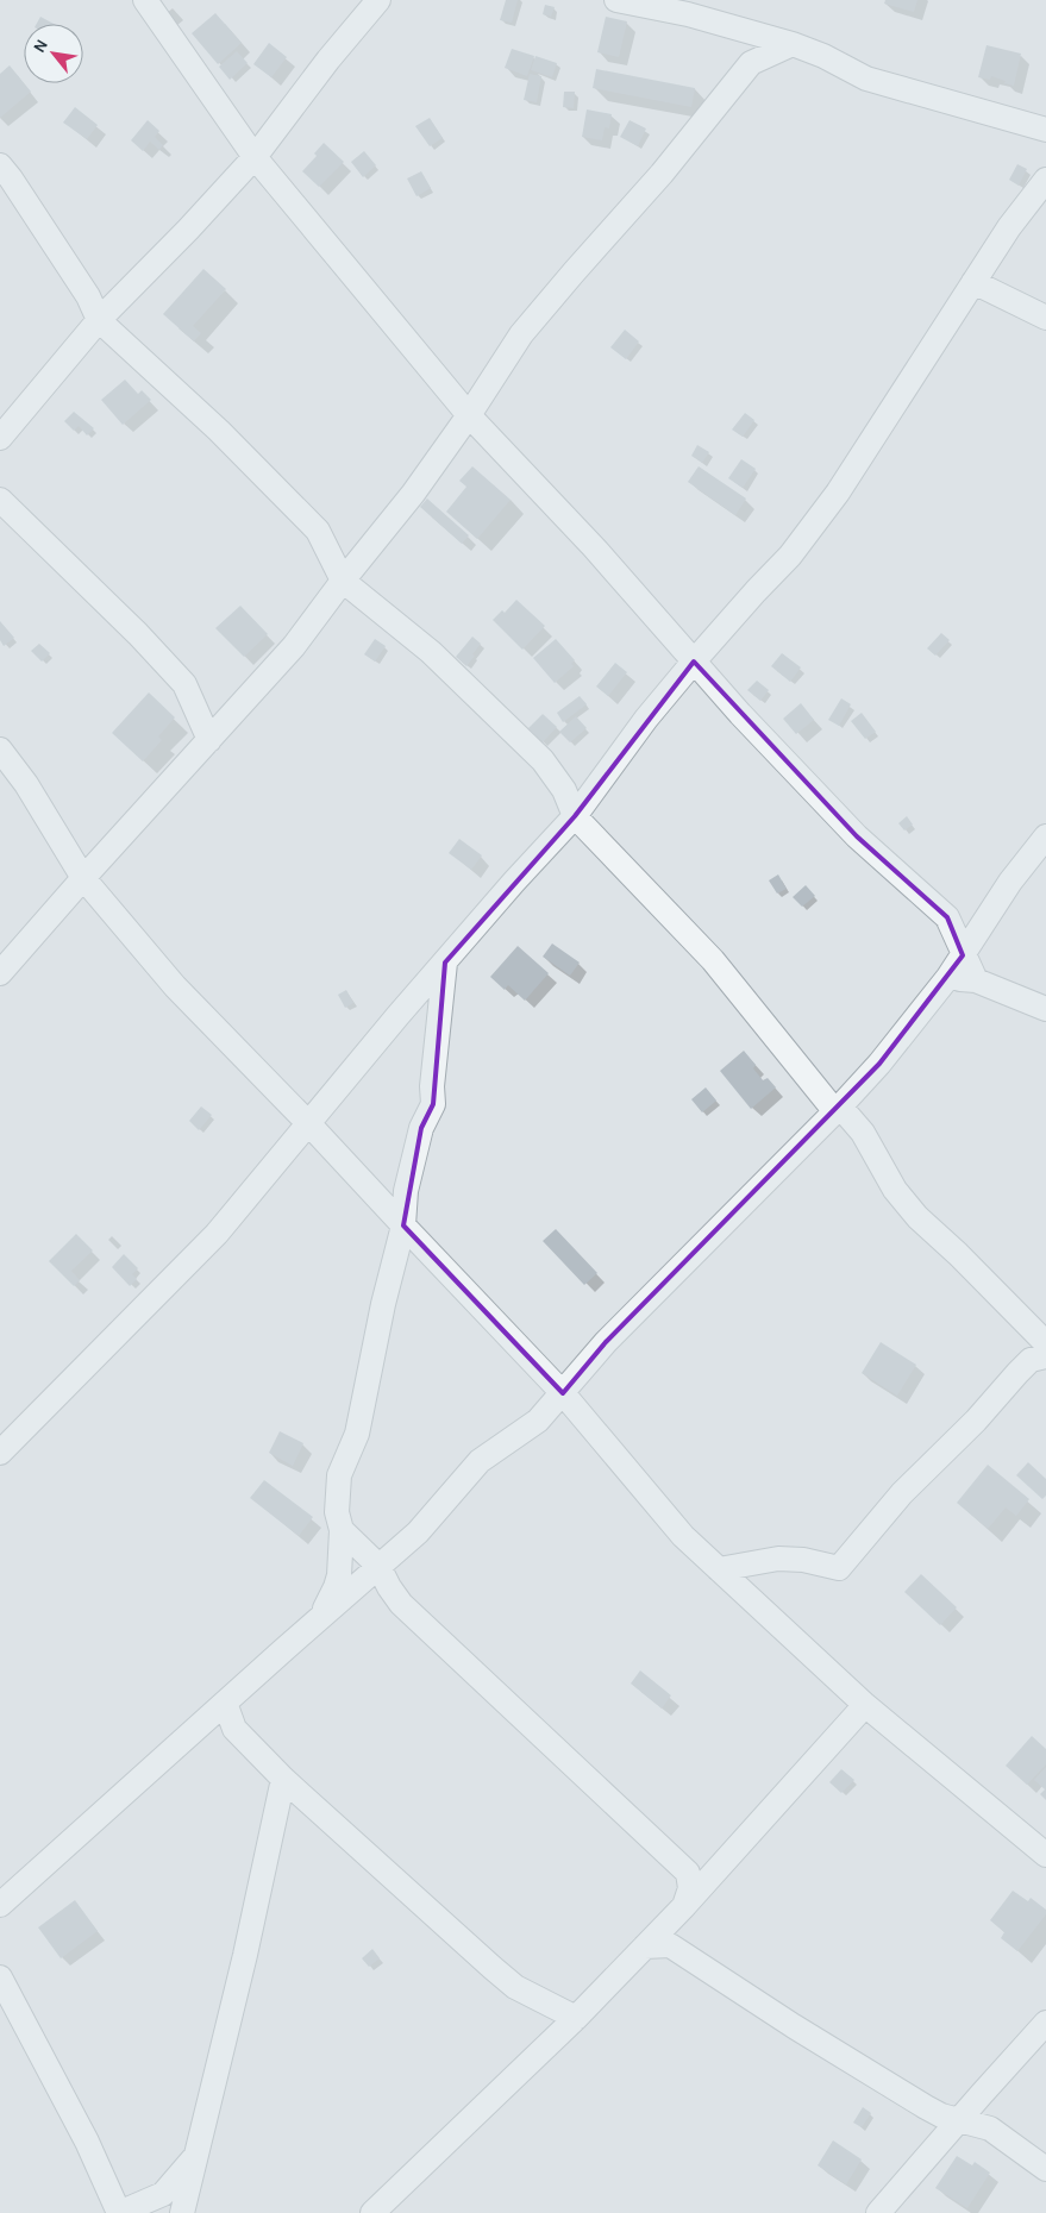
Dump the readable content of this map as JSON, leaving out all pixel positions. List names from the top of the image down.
{
  "north": "top left"
}
